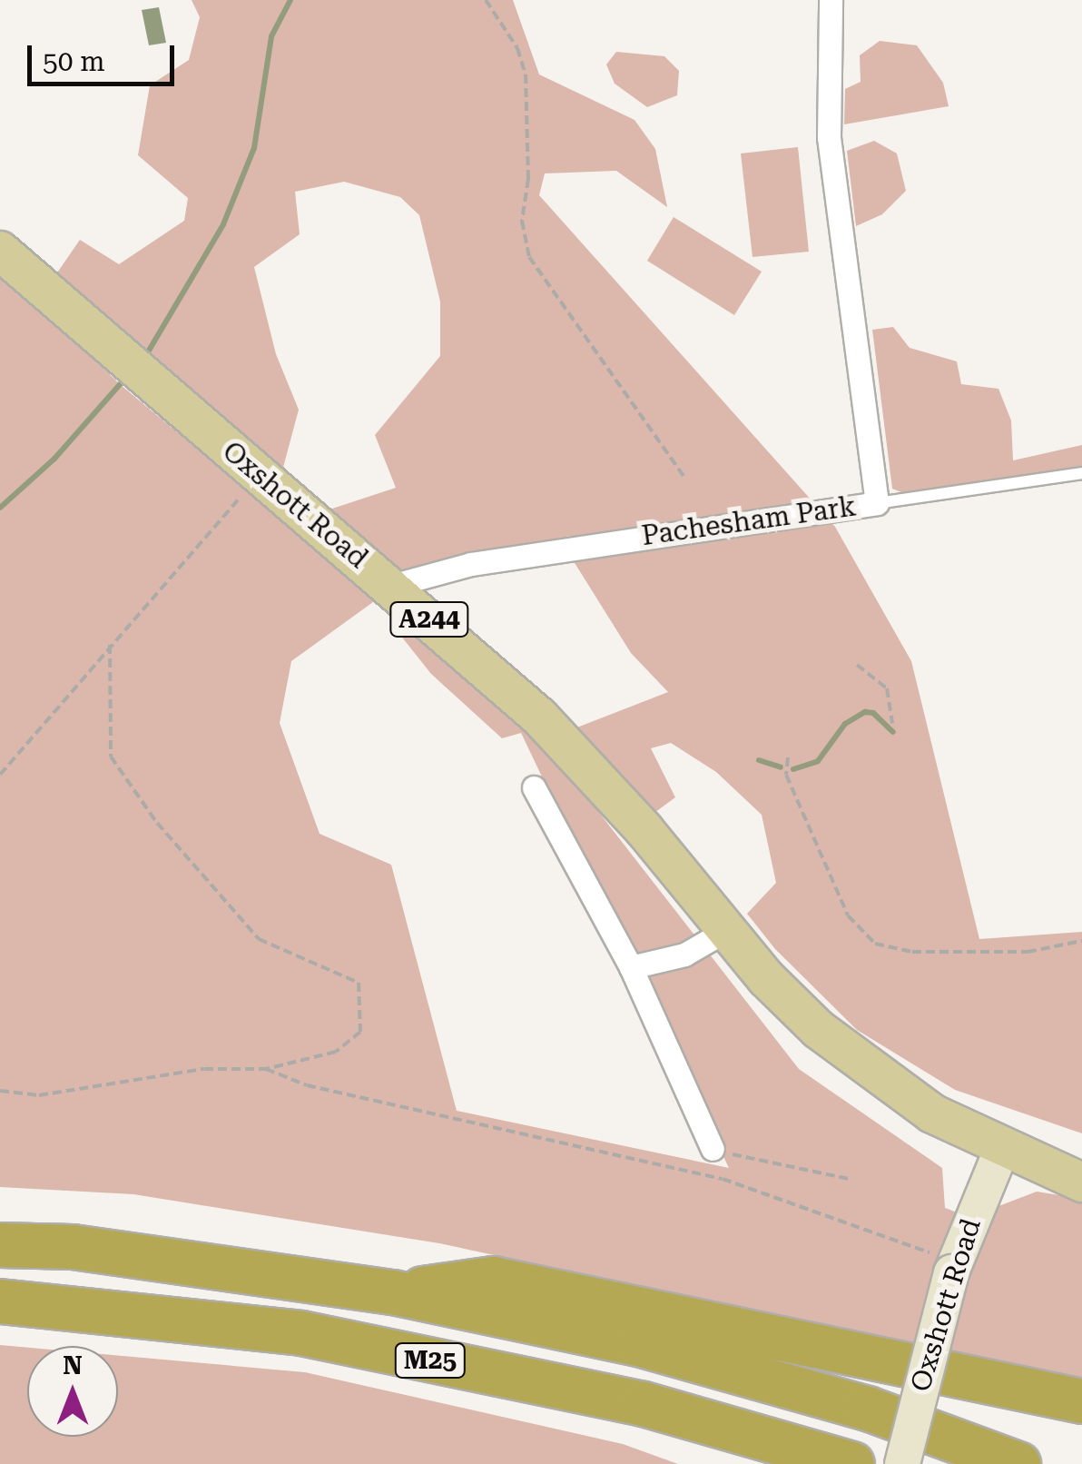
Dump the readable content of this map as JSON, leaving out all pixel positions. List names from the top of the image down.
{
  "streets": {
    "highway": ["M25"],
    "main road": ["Oxshott Road", "A244"],
    "street": ["Pachesham Park"]
  },
  "crossings": [
    ["Oxshott Road", "Pachesham Park"]
  ],
  "scale_bar": "50 m",
  "north": "top"
}
